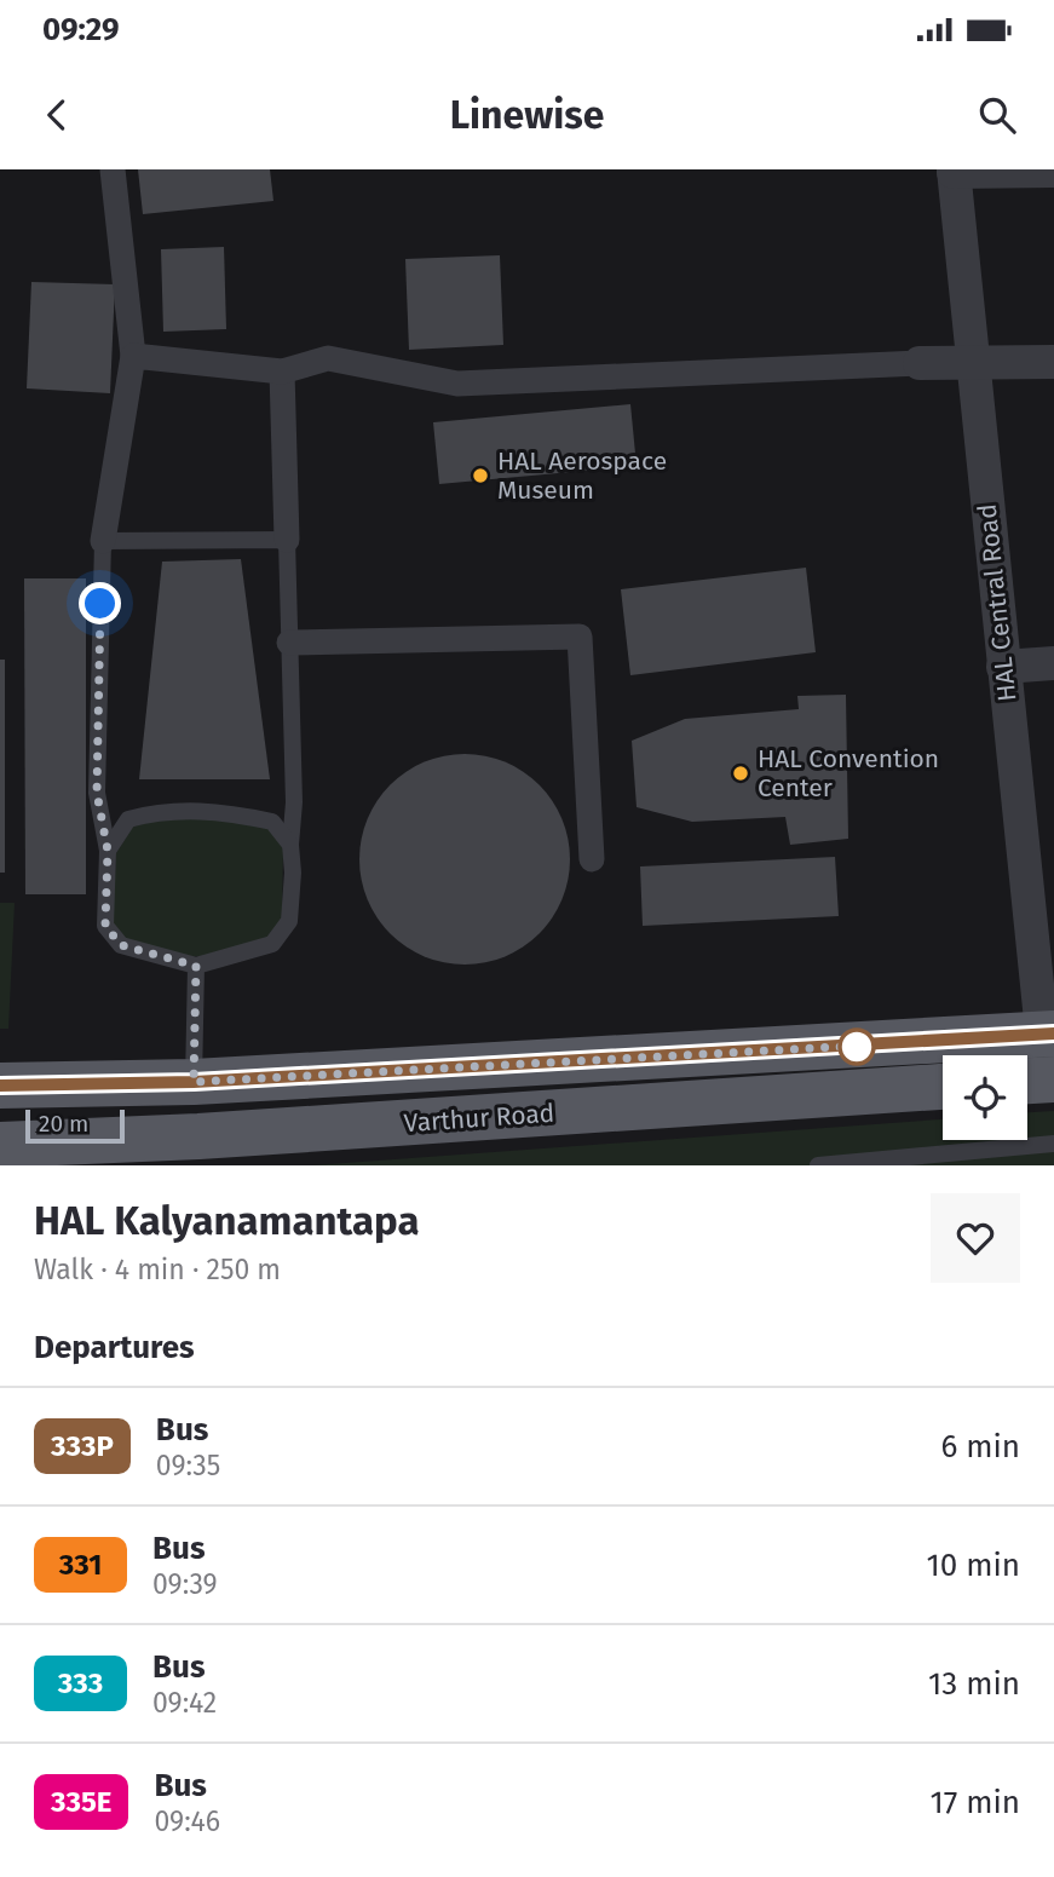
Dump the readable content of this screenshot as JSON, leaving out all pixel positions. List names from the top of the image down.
{
  "streets": {
    "main road": ["Varthur Road"],
    "street": ["HAL Central Road"]
  },
  "crossings": [
    ["HAL Central Road", "Varthur Road"]
  ],
  "places": ["HAL Aerospace Museum", "HAL Convention Center"],
  "lines": ["bus line 333P"],
  "scale_bar": "20 m",
  "page": {
    "status": "09:29",
    "header": "Linewise",
    "scale": "20 m",
    "heading": [
      ["HAL Kalyanamantapa", "Walk · 4 min · 250 m"],
      "Departures"
    ],
    "list": [
      {
        "mark": "333P",
        "name": "Bus",
        "note": "09:35",
        "value": "6 min"
      },
      {
        "mark": "331",
        "name": "Bus",
        "note": "09:39",
        "value": "10 min"
      },
      {
        "mark": "333",
        "name": "Bus",
        "note": "09:42",
        "value": "13 min"
      },
      {
        "mark": "335E",
        "name": "Bus",
        "note": "09:46",
        "value": "17 min"
      }
    ]
  }
}
